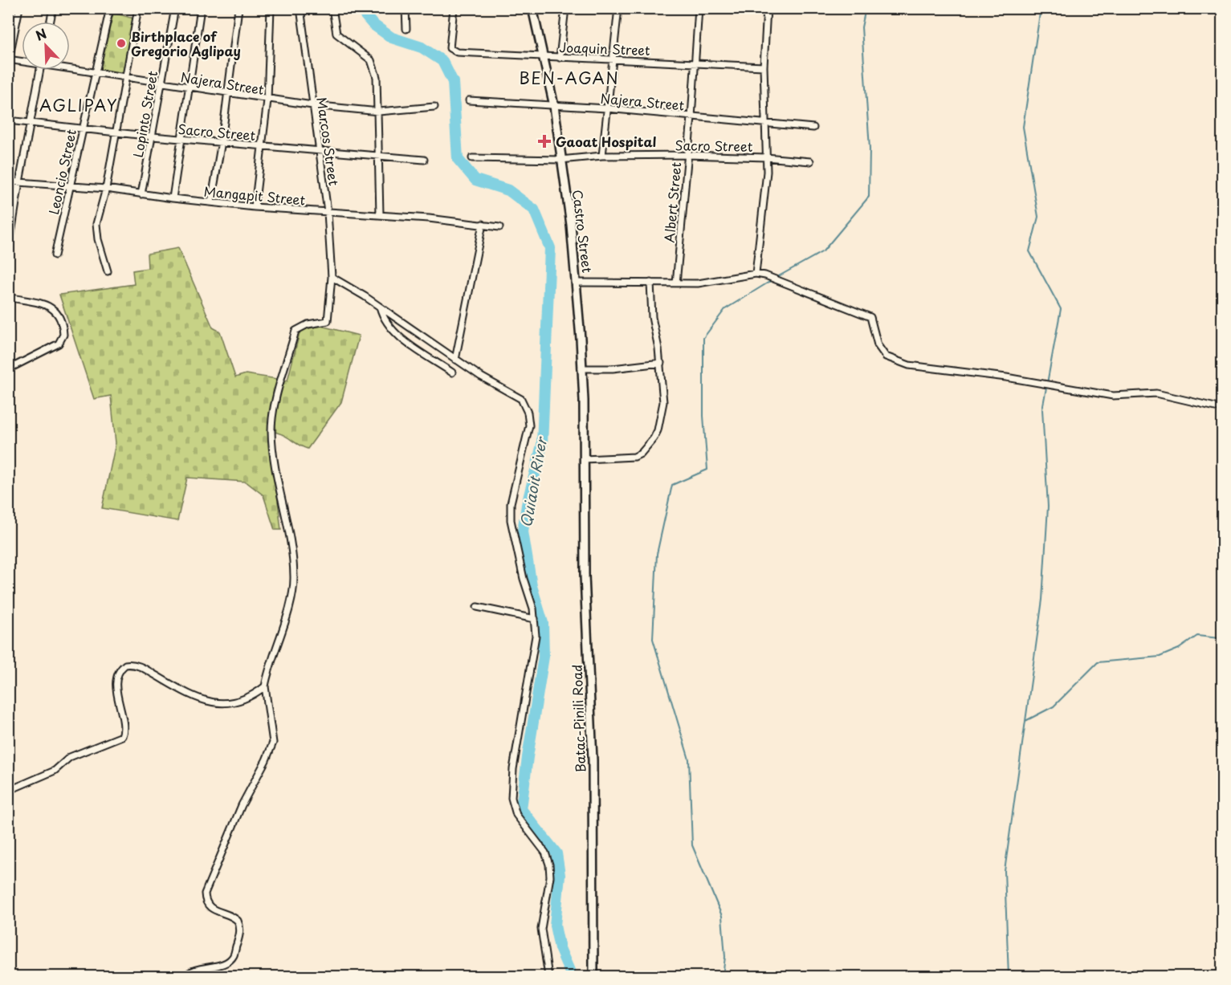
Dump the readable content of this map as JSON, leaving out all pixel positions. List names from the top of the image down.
{
  "streets": {
    "main road": ["Castro Street", "Batac-Pinili Road"],
    "street": [
      "Joaquin Street",
      "Najera Street",
      "Lopinto Street",
      "Sacro Street",
      "Marcos Street",
      "Leoncio Street",
      "Mangapit Street",
      "Albert Street"
    ]
  },
  "crossings": [
    ["Joaquin Street", "Albert Street"],
    ["Joaquin Street", "Castro Street"],
    ["Najera Street", "Lopinto Street"],
    ["Najera Street", "Marcos Street"],
    ["Najera Street", "Leoncio Street"],
    ["Najera Street", "Albert Street"],
    ["Najera Street", "Castro Street"],
    ["Lopinto Street", "Sacro Street"],
    ["Lopinto Street", "Mangapit Street"],
    ["Sacro Street", "Marcos Street"],
    ["Sacro Street", "Leoncio Street"],
    ["Sacro Street", "Albert Street"],
    ["Sacro Street", "Castro Street"],
    ["Marcos Street", "Mangapit Street"],
    ["Leoncio Street", "Mangapit Street"],
    ["Castro Street", "Batac-Pinili Road"]
  ],
  "districts": ["BEN-AGAN", "AGLIPAY"],
  "water": ["Quiaoit River"],
  "places": {
    "other": ["Birthplace of Gregorio Aglipay"],
    "health": ["Gaoat Hospital"]
  },
  "north": "top left"
}
